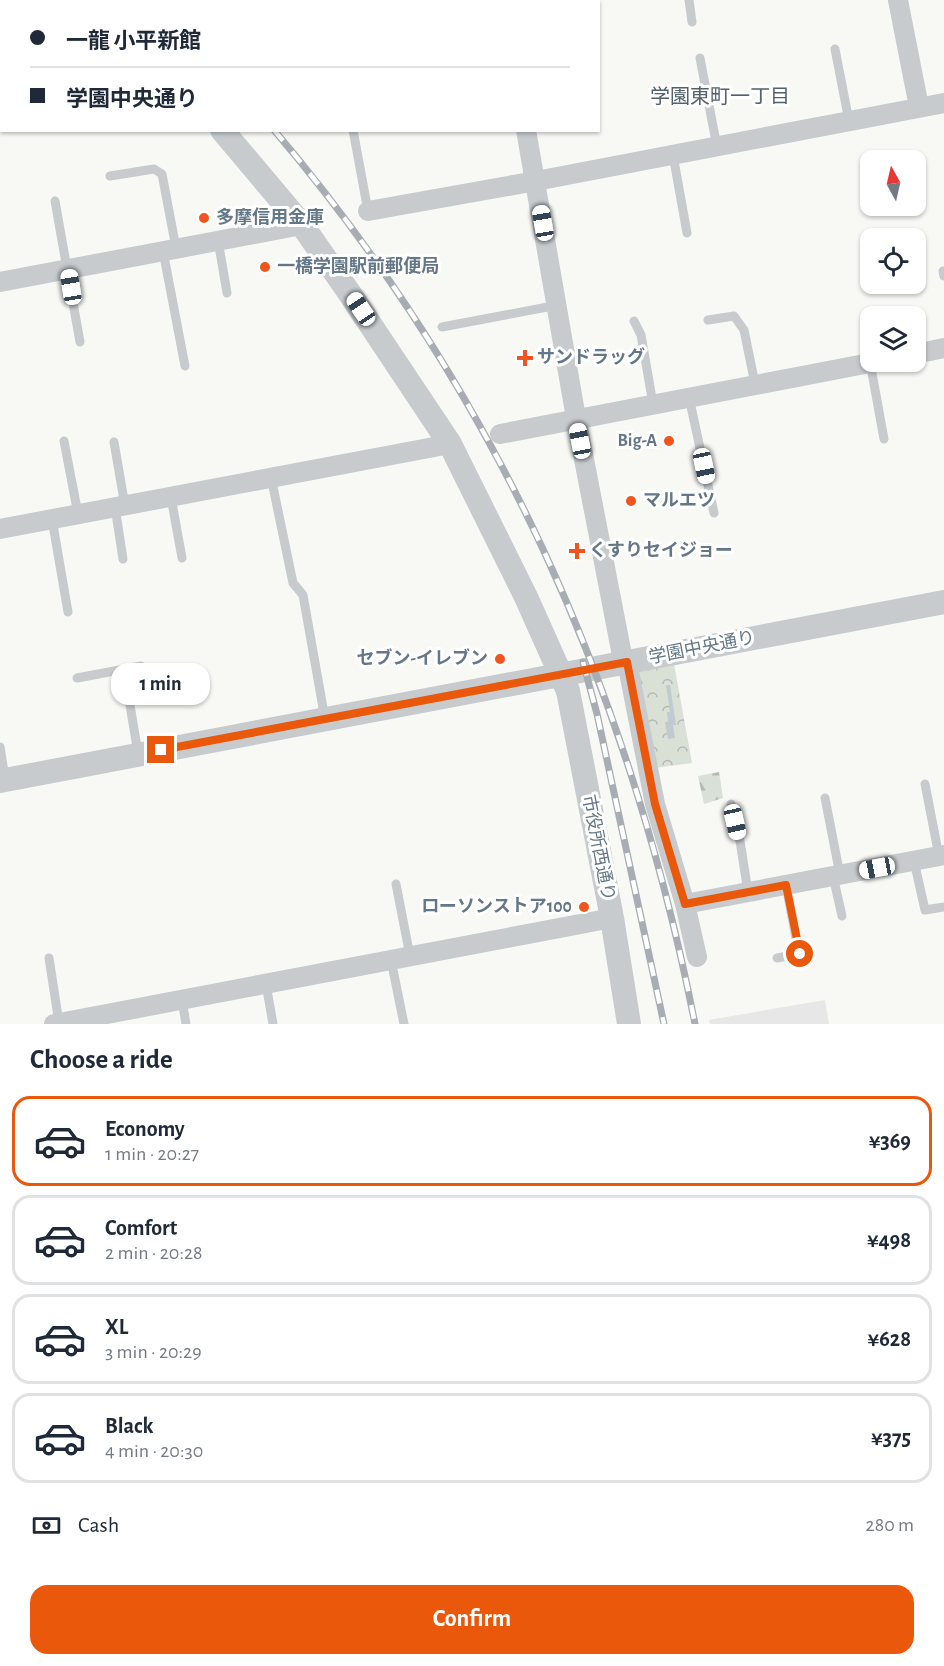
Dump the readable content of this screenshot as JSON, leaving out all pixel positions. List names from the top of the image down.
{
  "streets": {
    "street": ["学園中央通り", "市役所西通り"]
  },
  "crossings": [
    ["学園中央通り", "市役所西通り"]
  ],
  "districts": ["学園東町一丁目"],
  "places": {
    "other": [
      "多摩信用金庫",
      "一橋学園駅前郵便局",
      "Big-A",
      "マルエツ",
      "セブン-イレブン",
      "ローソンストア100"
    ],
    "health": ["サンドラッグ", "くすりセイジョー"]
  },
  "north": "top",
  "page": {
    "banner": ["一龍 小平新館", "学園中央通り"],
    "bubble": "1 min",
    "heading": "Choose a ride",
    "list": [
      {
        "name": "Economy",
        "note": "1 min · 20:27",
        "value": "¥369"
      },
      {
        "name": "Comfort",
        "note": "2 min · 20:28",
        "value": "¥498"
      },
      {
        "name": "XL",
        "note": "3 min · 20:29",
        "value": "¥628"
      },
      {
        "name": "Black",
        "note": "4 min · 20:30",
        "value": "¥375"
      }
    ],
    "pay": ["Cash", "280 m"],
    "buttons": "Confirm"
  }
}
